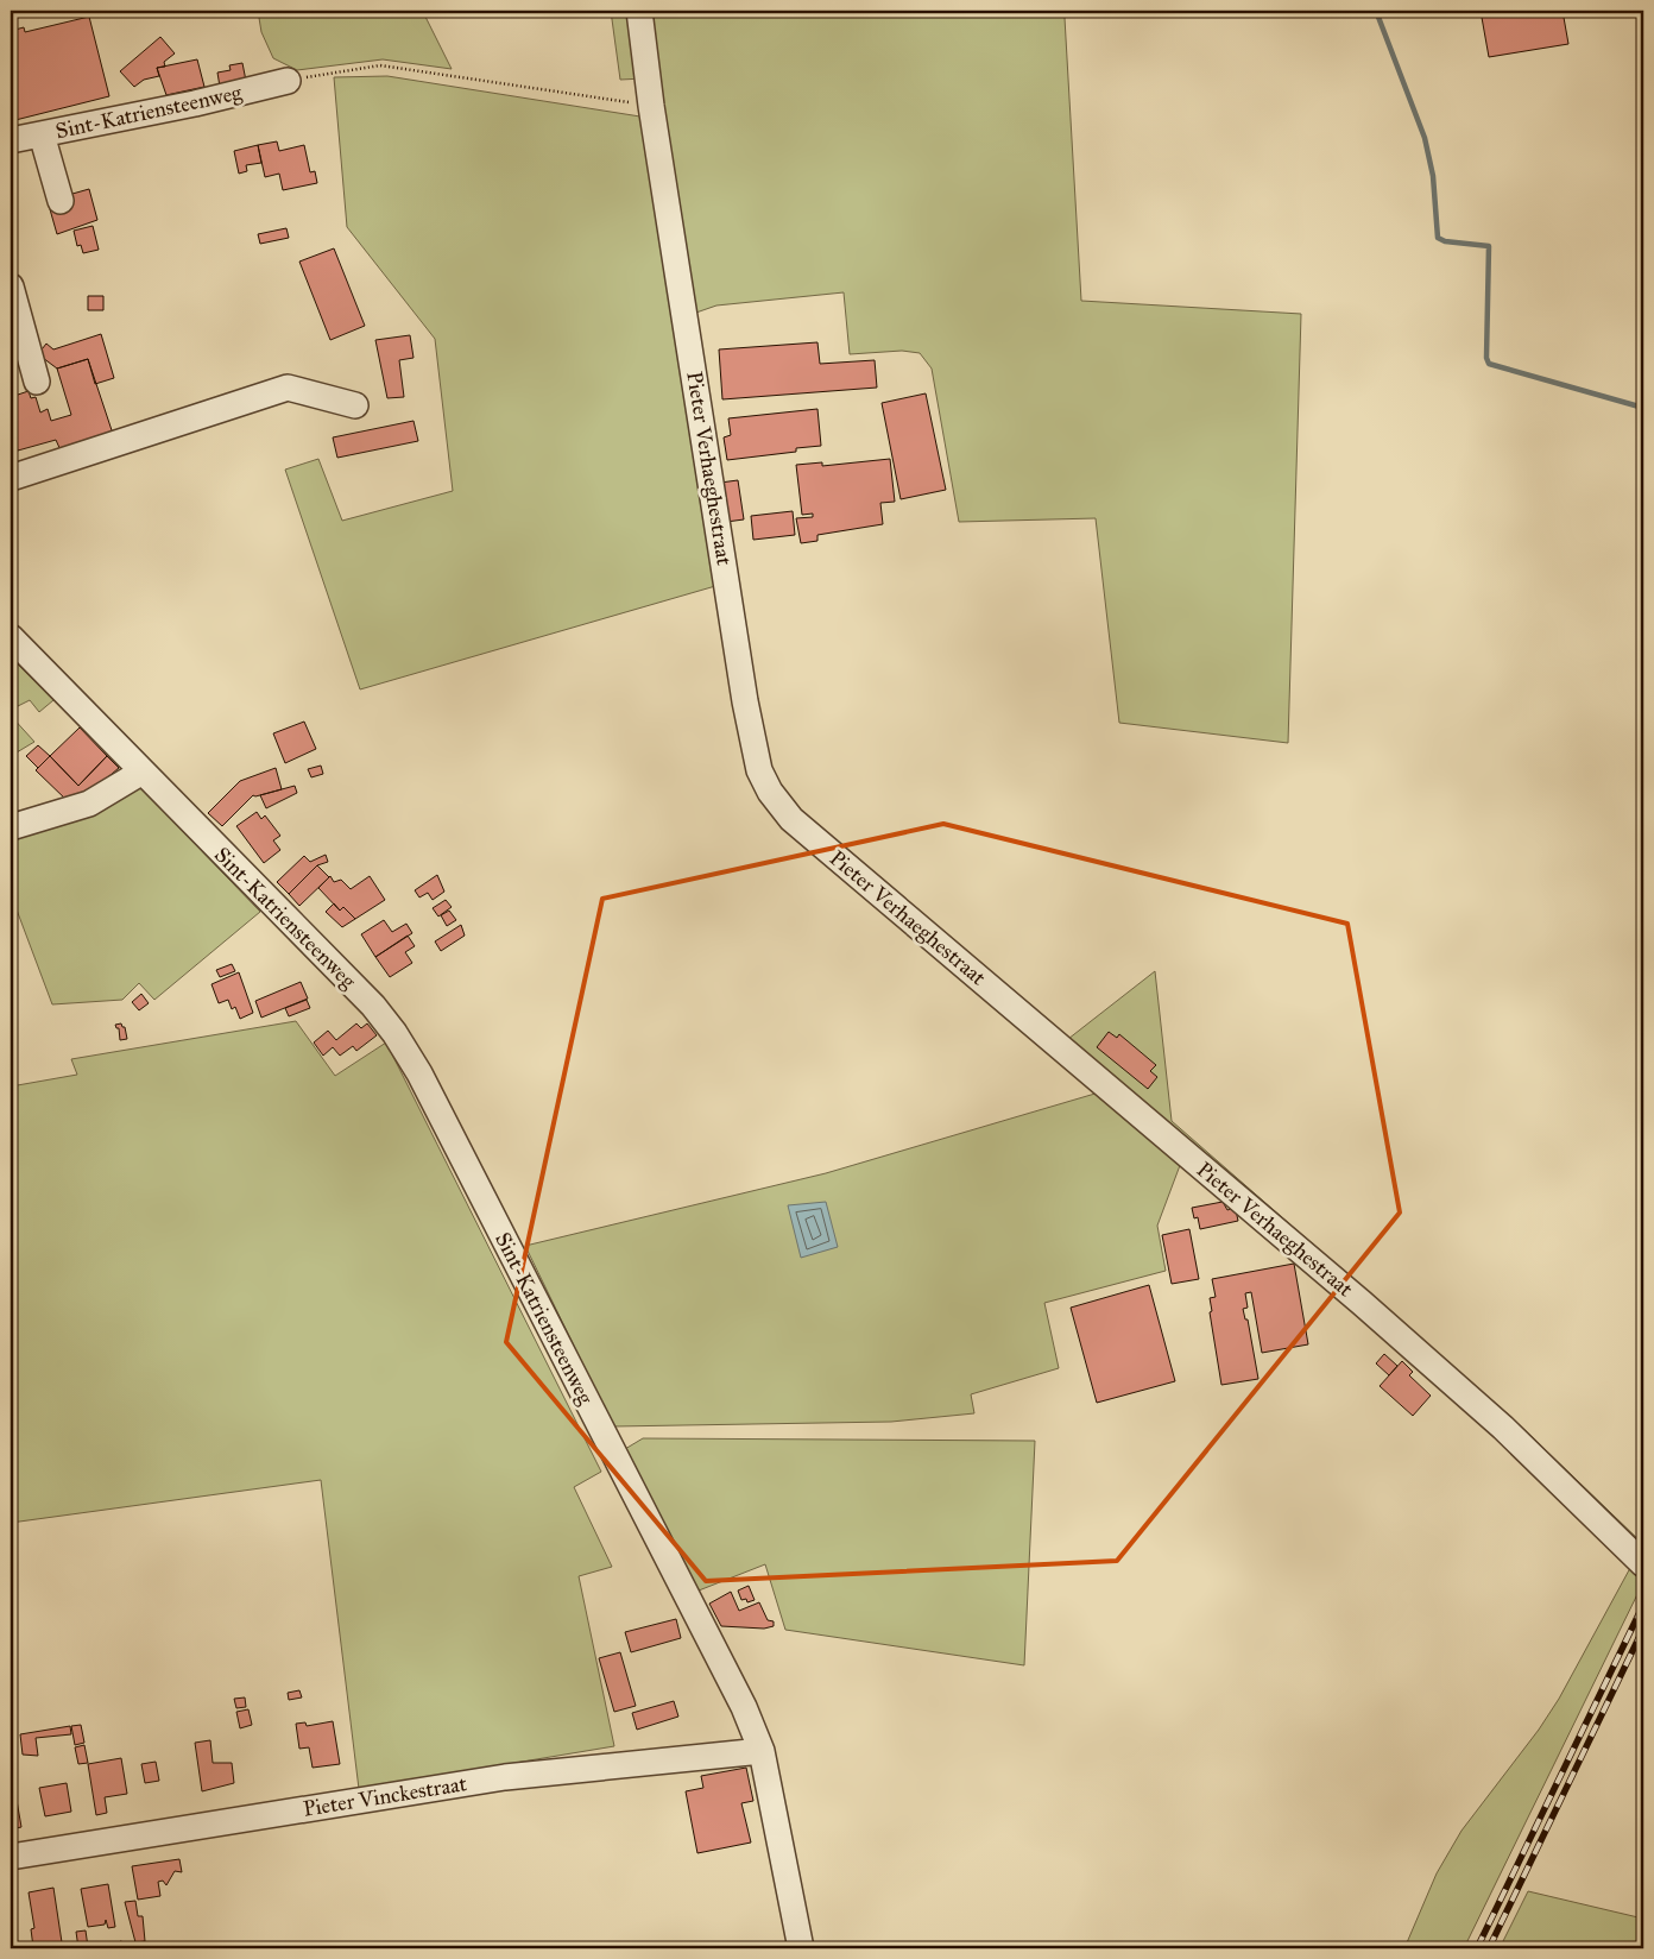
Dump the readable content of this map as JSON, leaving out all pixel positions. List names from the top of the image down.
{
  "streets": {
    "street": ["Sint-Katriensteenweg", "Pieter Verhaeghestraat", "Pieter Vinckestraat"]
  },
  "crossings": [
    ["Sint-Katriensteenweg", "Pieter Vinckestraat"]
  ]
}
